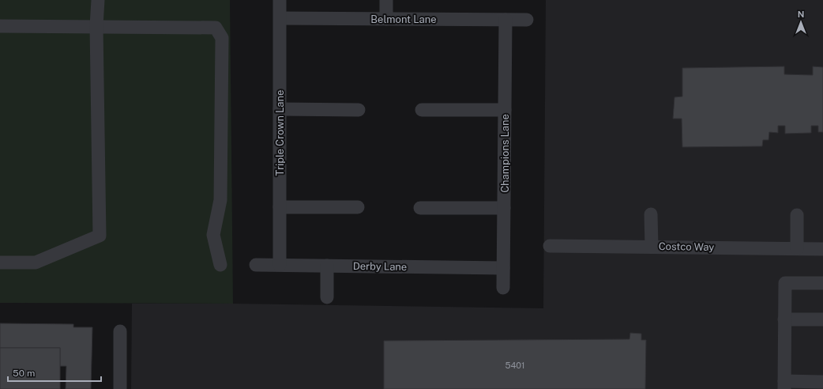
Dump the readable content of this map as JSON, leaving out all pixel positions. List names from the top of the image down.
{
  "streets": {
    "street": [
      "Belmont Lane",
      "Triple Crown Lane",
      "Champions Lane",
      "Costco Way",
      "Derby Lane"
    ]
  },
  "crossings": [
    ["Belmont Lane", "Triple Crown Lane"],
    ["Belmont Lane", "Champions Lane"],
    ["Triple Crown Lane", "Derby Lane"],
    ["Champions Lane", "Derby Lane"]
  ],
  "house_numbers": ["5401"],
  "scale_bar": "50 m",
  "north": "top"
}
